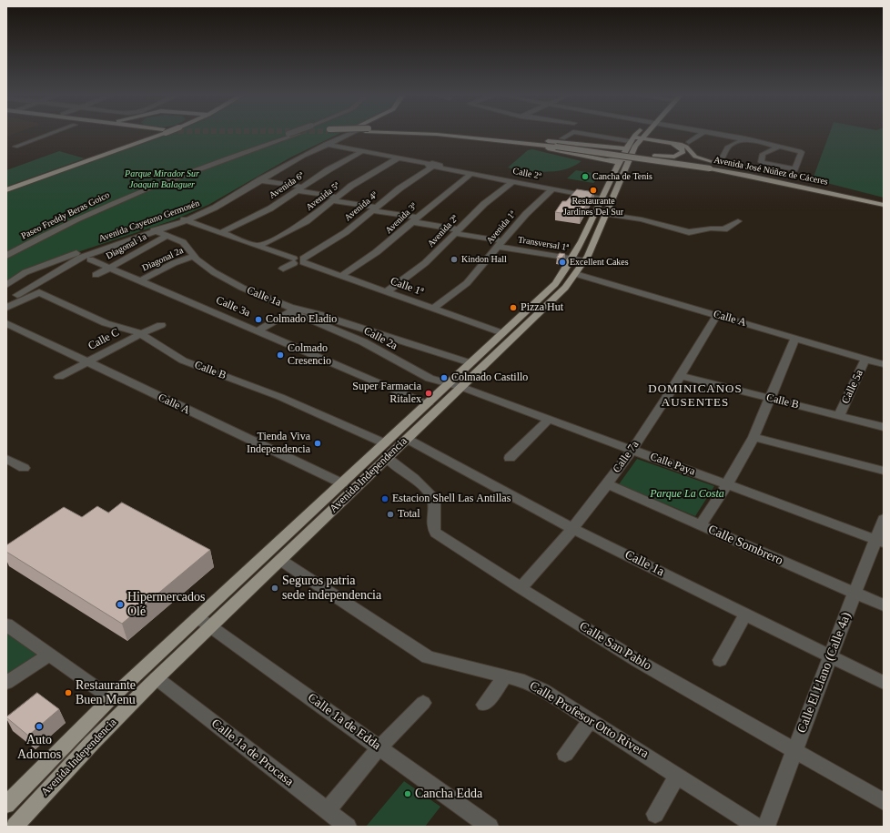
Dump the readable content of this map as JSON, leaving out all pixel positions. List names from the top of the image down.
{
  "streets": {
    "main road": ["Avenida José Núñez de Cáceres", "Avenida Independencia"],
    "street": [
      "Calle 2ª",
      "Avenida 6ª",
      "Avenida 5ª",
      "Avenida 4ª",
      "Paseo Freddy Beras Goico",
      "Avenida 3ª",
      "Avenida Cayetano Germosén",
      "Avenida 1ª",
      "Avenida 2ª",
      "Transversal 1ª",
      "Diagonal 1a",
      "Diagonal 2a",
      "Calle 1ª",
      "Calle 1a",
      "Calle 3a",
      "Calle A",
      "Calle 2a",
      "Calle C",
      "Calle B",
      "Calle 5a",
      "Calle 7a",
      "Calle Paya",
      "Calle Sombrero",
      "Calle San Pablo",
      "Calle El Llano (Calle 4a)",
      "Calle Profesor Otto Rivera",
      "Calle 1a de Edda",
      "Calle 1a de Procasa"
    ]
  },
  "crossings": [
    ["Calle 2ª", "Avenida 4ª"],
    ["Calle 2ª", "Avenida 3ª"],
    ["Calle 2ª", "Avenida 1ª"],
    ["Calle 2ª", "Avenida 2ª"],
    ["Calle 2ª", "Avenida Independencia"],
    ["Avenida 6ª", "Transversal 1ª"],
    ["Avenida 6ª", "Calle 1ª"],
    ["Avenida 5ª", "Transversal 1ª"],
    ["Avenida 5ª", "Calle 1ª"],
    ["Avenida 4ª", "Transversal 1ª"],
    ["Avenida 4ª", "Calle 1ª"],
    ["Avenida 3ª", "Transversal 1ª"],
    ["Avenida 3ª", "Calle 1ª"],
    ["Avenida Cayetano Germosén", "Transversal 1ª"],
    ["Avenida Cayetano Germosén", "Calle 1ª"],
    ["Avenida Cayetano Germosén", "Calle 1a"],
    ["Avenida 1ª", "Transversal 1ª"],
    ["Avenida 1ª", "Calle 1ª"],
    ["Avenida 2ª", "Transversal 1ª"],
    ["Avenida 2ª", "Calle 1ª"],
    ["Transversal 1ª", "Avenida Independencia"],
    ["Diagonal 1a", "Calle 1a"],
    ["Diagonal 1a", "Calle 3a"],
    ["Diagonal 2a", "Calle 1a"],
    ["Diagonal 2a", "Calle 3a"],
    ["Calle 1ª", "Avenida Independencia"],
    ["Calle 1a", "Calle 2a"],
    ["Calle 1a", "Calle 7a"],
    ["Calle 1a", "Avenida Independencia"],
    ["Calle 1a", "Calle El Llano (Calle 4a)"],
    ["Calle 3a", "Avenida Independencia"],
    ["Calle A", "Calle C"],
    ["Calle A", "Calle 5a"],
    ["Calle A", "Calle 7a"],
    ["Calle A", "Avenida Independencia"],
    ["Calle 2a", "Calle Paya"],
    ["Calle 2a", "Avenida Independencia"],
    ["Calle C", "Calle B"],
    ["Calle B", "Calle 5a"],
    ["Calle B", "Calle 7a"],
    ["Calle B", "Avenida Independencia"],
    ["Calle B", "Calle San Pablo"],
    ["Calle 7a", "Calle Paya"],
    ["Calle 7a", "Calle Sombrero"],
    ["Calle 7a", "Calle San Pablo"],
    ["Calle Paya", "Avenida Independencia"],
    ["Calle Paya", "Calle El Llano (Calle 4a)"],
    ["Avenida Independencia", "Calle San Pablo"],
    ["Avenida Independencia", "Calle Profesor Otto Rivera"],
    ["Avenida Independencia", "Calle 1a de Edda"],
    ["Avenida Independencia", "Calle 1a de Procasa"],
    ["Calle Sombrero", "Calle El Llano (Calle 4a)"],
    ["Calle San Pablo", "Calle El Llano (Calle 4a)"]
  ],
  "districts": ["DOMINICANOS AUSENTES"],
  "parks": ["Parque Mirador Sur Joaquín Balaguer", "Parque La Costa"],
  "places": [
    "Cancha de Tenis",
    "Restaurante Jardines Del Sur",
    "Kindon Hall",
    "Excellent Cakes",
    "Pizza Hut",
    "Colmado Eladio",
    "Colmado Cresencio",
    "Colmado Castillo",
    "Super Farmacia Ritalex",
    "Tienda Viva Independencia",
    "Estacion Shell Las Antillas",
    "Total",
    "Seguros patria sede independencia",
    "Hipermercados Olé",
    "Restaurante Buen Menu",
    "Auto Adornos",
    "Cancha Edda"
  ]
}
